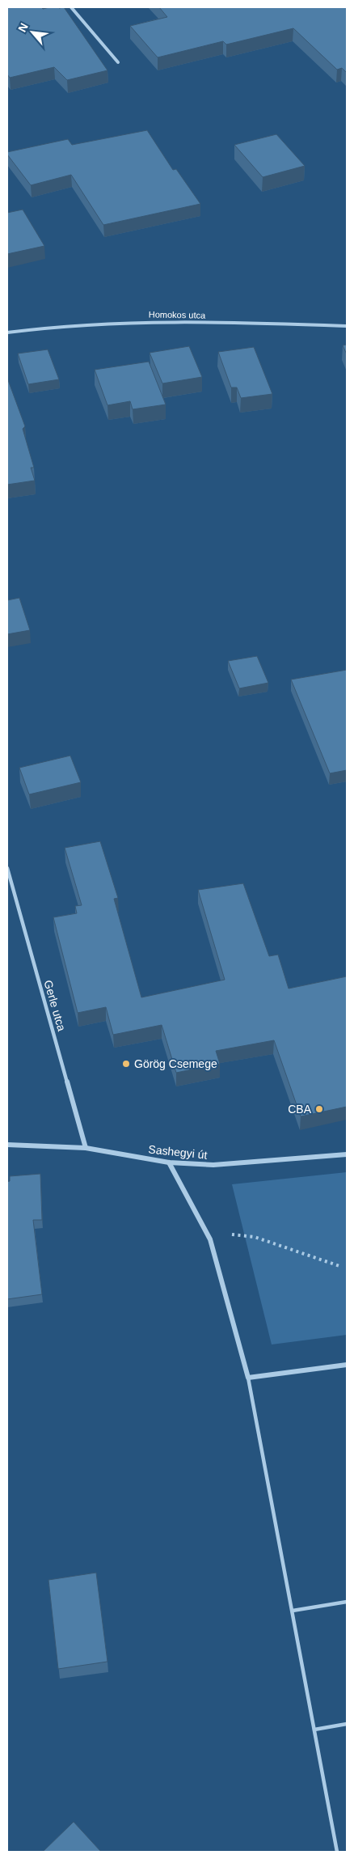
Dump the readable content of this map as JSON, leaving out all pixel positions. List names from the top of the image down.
{
  "streets": {
    "street": ["Homokos utca", "Gerle utca", "Sashegyi út"]
  },
  "crossings": [
    ["Gerle utca", "Sashegyi út"]
  ],
  "places": ["Görög Csemege", "CBA"],
  "north": "top left"
}
